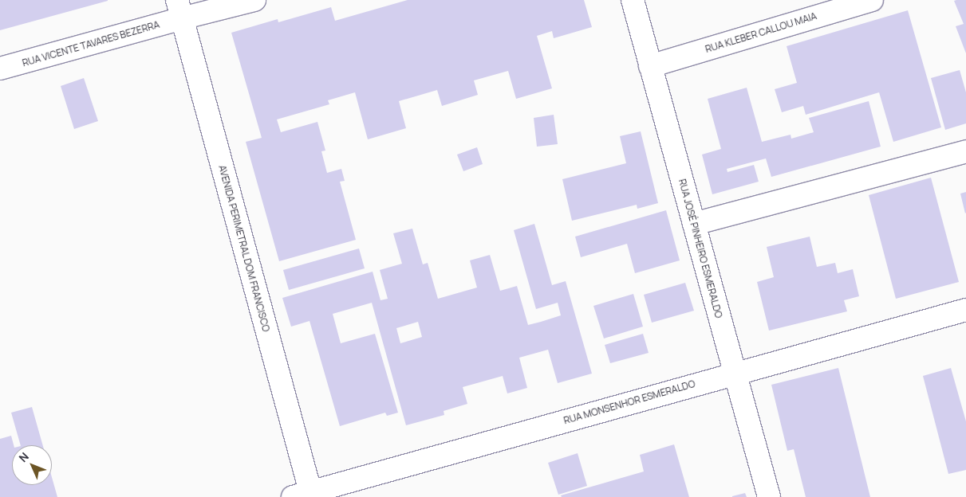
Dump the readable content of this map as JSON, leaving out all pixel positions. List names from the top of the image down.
{
  "streets": {
    "street": [
      "RUA KLEBER CALLOU MAIA",
      "RUA VICENTE TAVARES BEZERRA",
      "AVENIDA PERIMETRAL DOM FRANCISCO",
      "RUA JOSÉ PINHEIRO ESMERALDO",
      "RUA MONSENHOR ESMERALDO"
    ]
  },
  "crossings": [
    ["RUA KLEBER CALLOU MAIA", "RUA JOSÉ PINHEIRO ESMERALDO"],
    ["RUA VICENTE TAVARES BEZERRA", "AVENIDA PERIMETRAL DOM FRANCISCO"],
    ["AVENIDA PERIMETRAL DOM FRANCISCO", "RUA MONSENHOR ESMERALDO"],
    ["RUA JOSÉ PINHEIRO ESMERALDO", "RUA MONSENHOR ESMERALDO"]
  ],
  "north": "top left"
}
